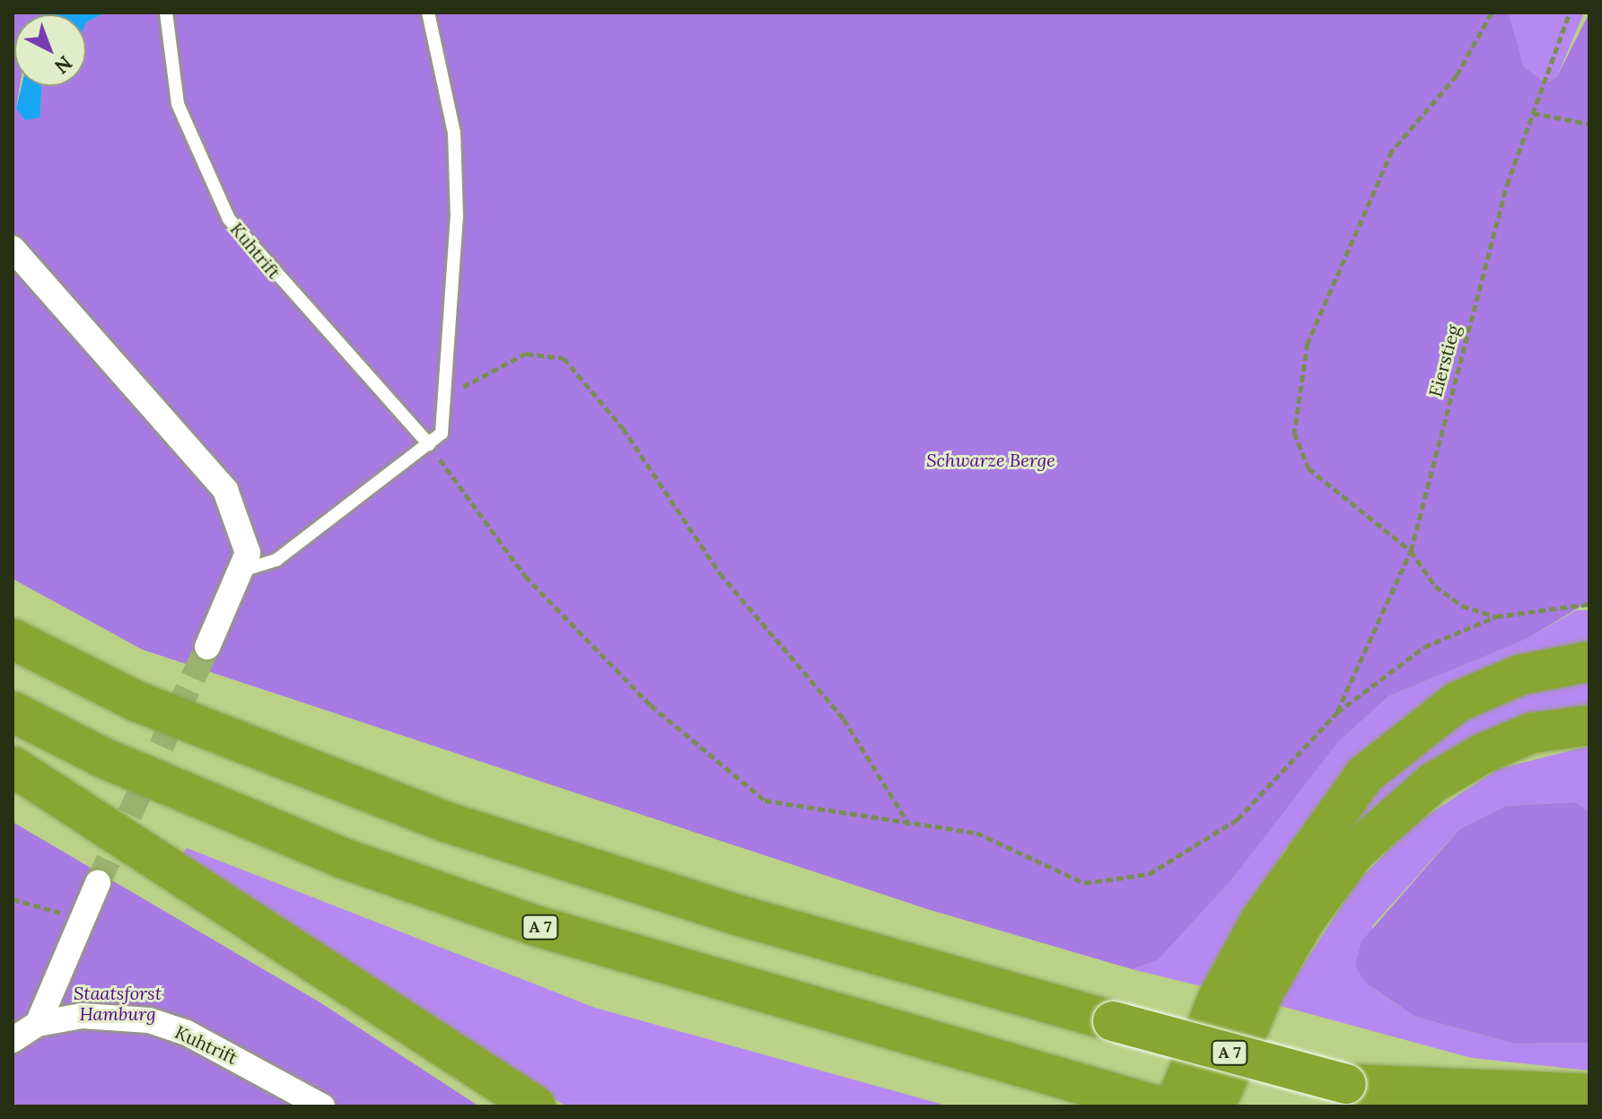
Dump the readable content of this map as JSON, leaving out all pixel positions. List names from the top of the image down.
{
  "streets": {
    "highway": ["A 7"],
    "street": ["Kuhtrift"],
    "path": ["Eierstieg"]
  },
  "parks": ["Schwarze Berge", "Staatsforst Hamburg"],
  "north": "bottom right"
}
